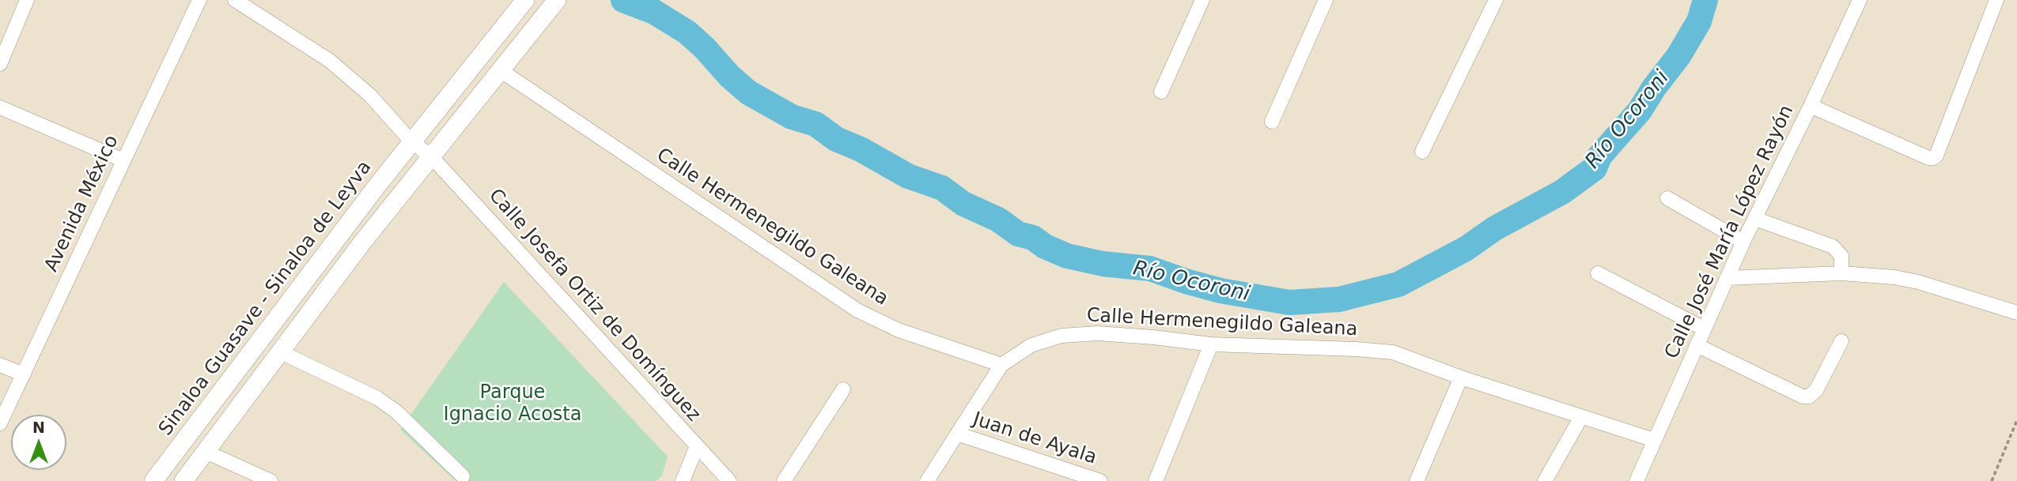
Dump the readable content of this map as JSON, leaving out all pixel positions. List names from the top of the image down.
{
  "streets": {
    "main road": ["Sinaloa Guasave - Sinaloa de Leyva"],
    "street": [
      "Avenida México",
      "Calle Hermenegildo Galeana",
      "Calle José María López Rayón",
      "Calle Josefa Ortiz de Domínguez",
      "Juan de Ayala"
    ]
  },
  "crossings": [
    ["Calle Hermenegildo Galeana", "Calle José María López Rayón"],
    ["Sinaloa Guasave - Sinaloa de Leyva", "Calle Josefa Ortiz de Domínguez"]
  ],
  "water": ["Río Ocoroni"],
  "parks": ["Parque Ignacio Acosta"],
  "north": "top"
}
